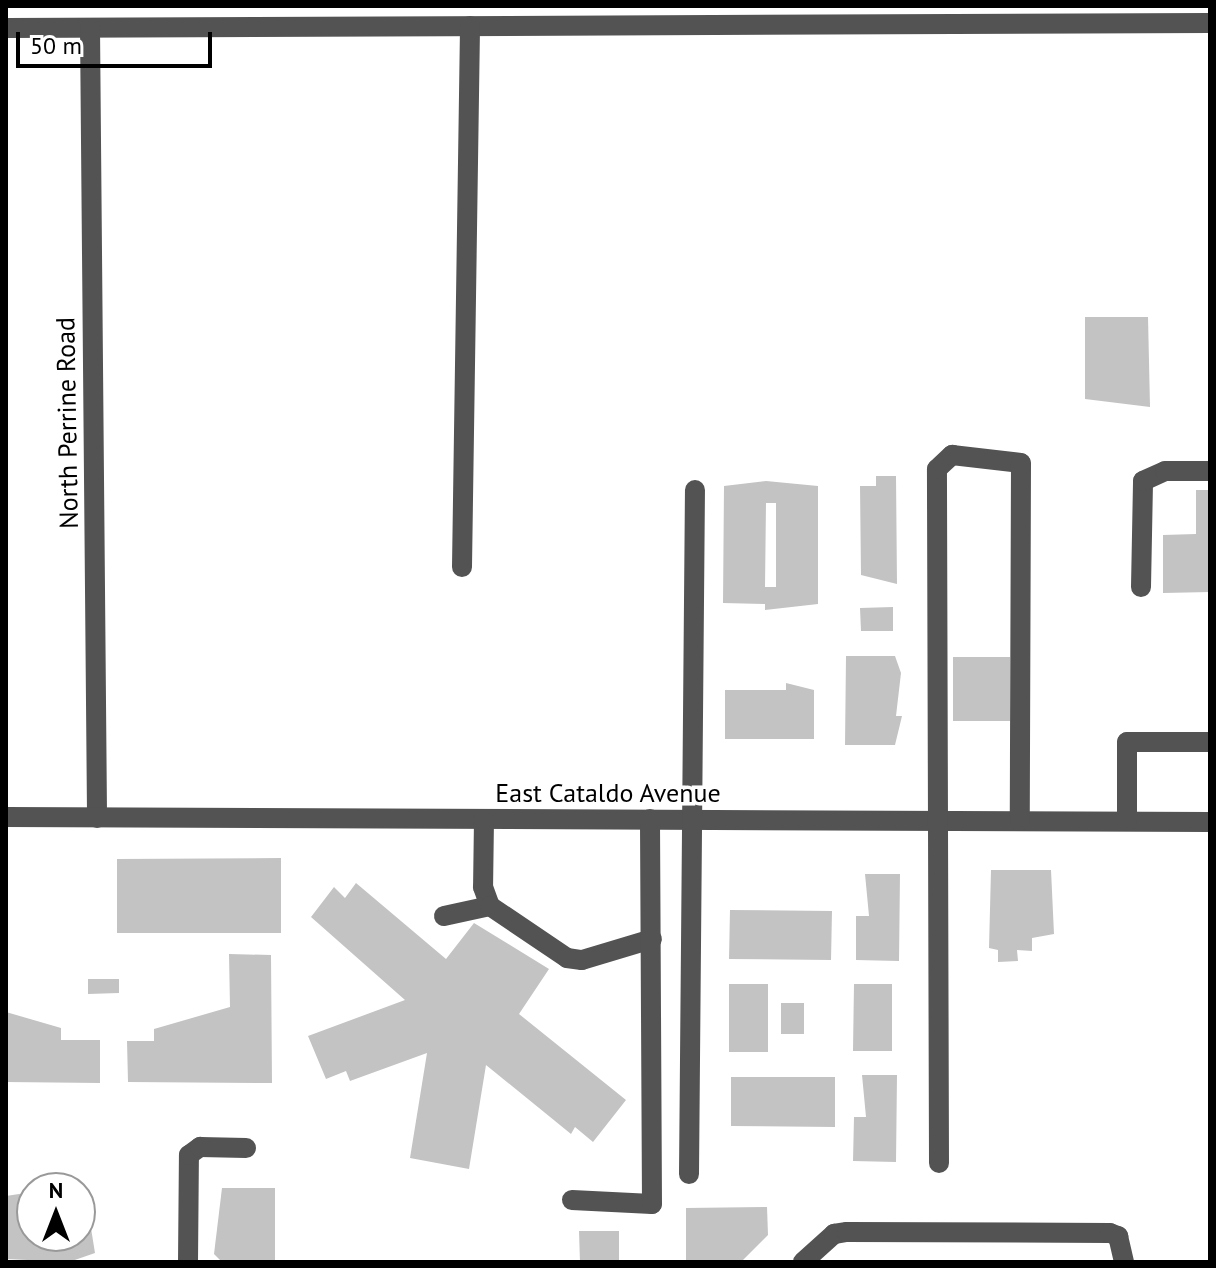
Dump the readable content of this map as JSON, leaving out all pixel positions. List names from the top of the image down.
{
  "streets": {
    "street": ["North Perrine Road", "East Cataldo Avenue"]
  },
  "crossings": [
    ["North Perrine Road", "East Cataldo Avenue"]
  ],
  "scale_bar": "50 m",
  "north": "top"
}
